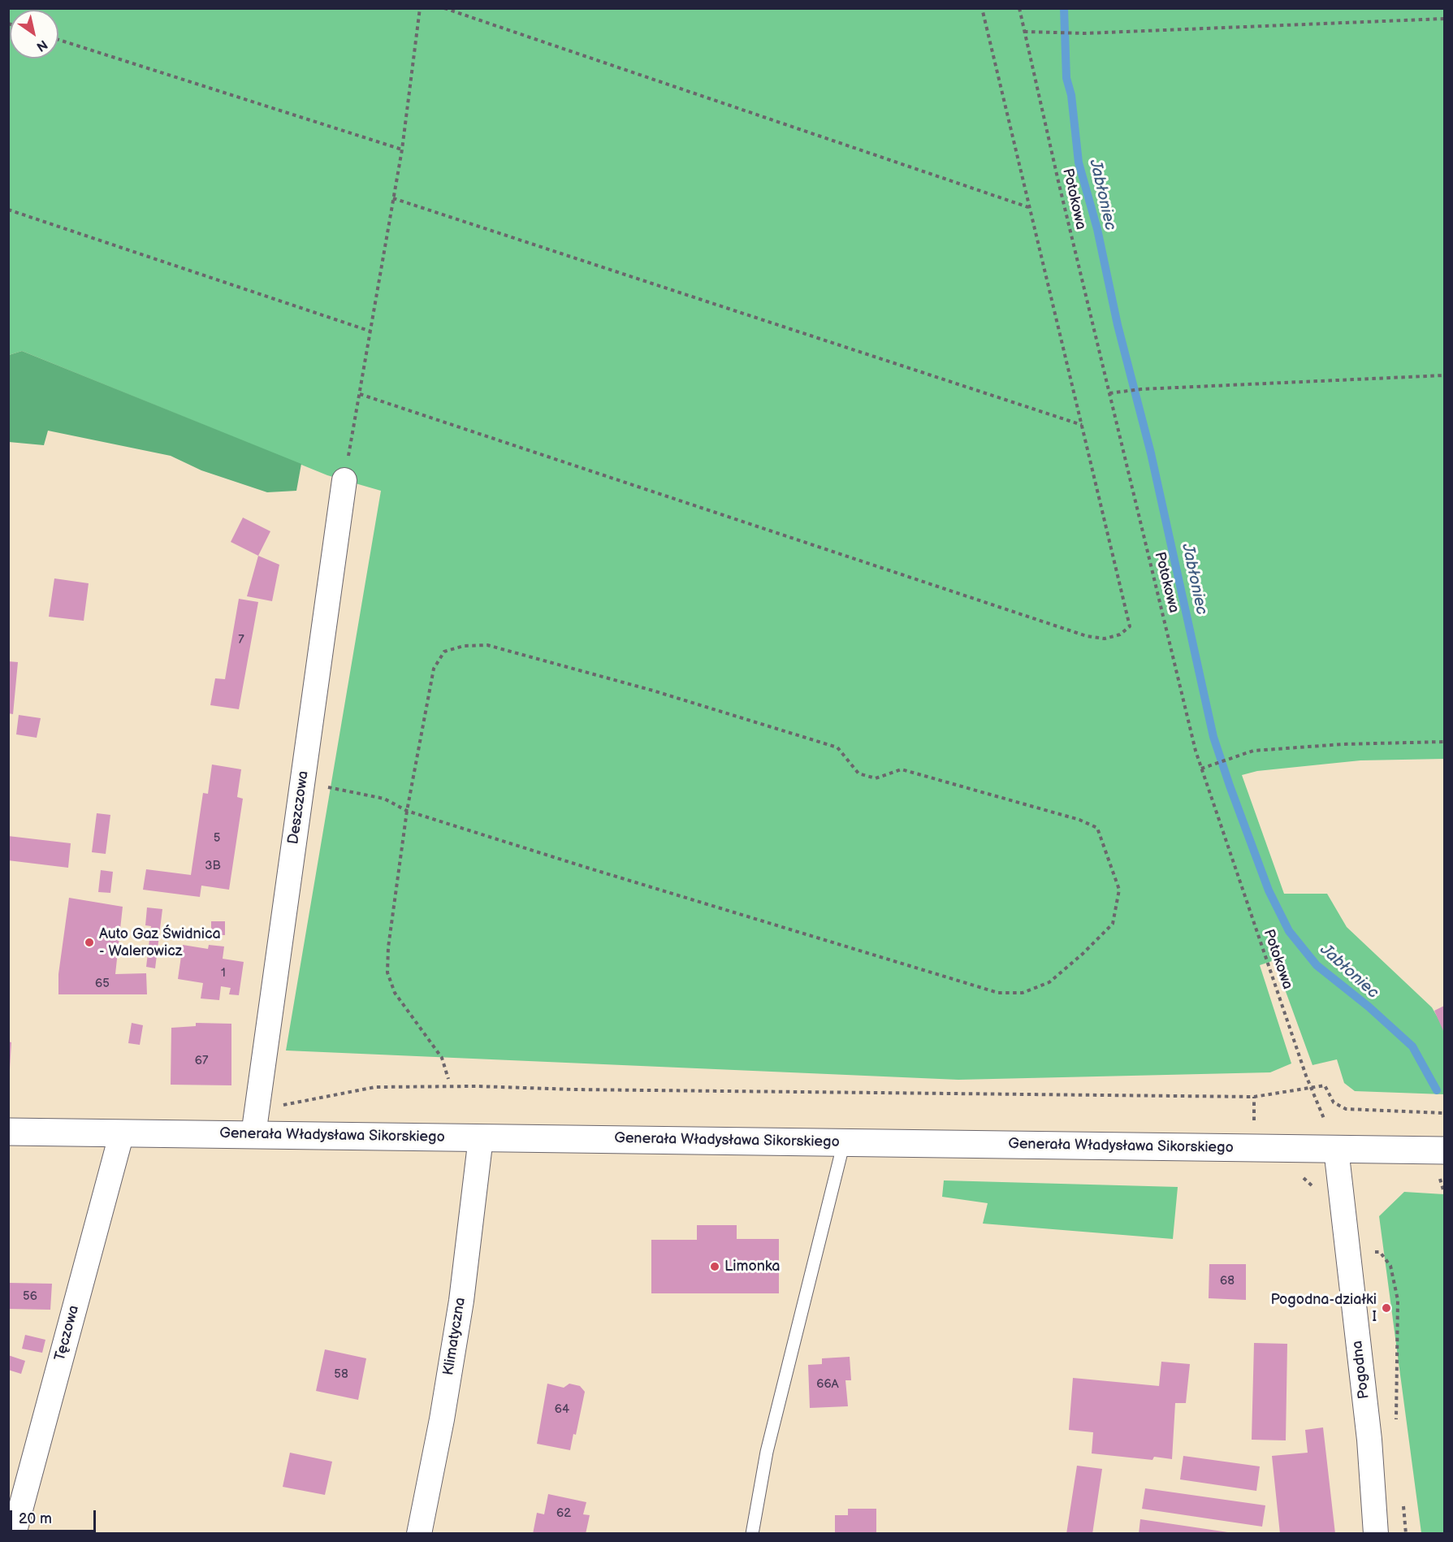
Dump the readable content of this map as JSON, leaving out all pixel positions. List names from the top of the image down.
{
  "streets": {
    "street": [
      "Deszczowa",
      "Generała Władysława Sikorskiego",
      "Tęczowa",
      "Klimatyczna",
      "Pogodna"
    ],
    "path": ["Potokowa"]
  },
  "crossings": [
    ["Potokowa", "Generała Władysława Sikorskiego"],
    ["Potokowa", "Pogodna"],
    ["Deszczowa", "Generała Władysława Sikorskiego"],
    ["Generała Władysława Sikorskiego", "Tęczowa"],
    ["Generała Władysława Sikorskiego", "Klimatyczna"],
    ["Generała Władysława Sikorskiego", "Pogodna"]
  ],
  "water": ["Jabłoniec"],
  "places": ["Auto Gaz Świdnica - Walerowicz", "Limonka", "Pogodna-działki I"],
  "house_numbers": [
    "7",
    "5",
    "3B",
    "1",
    "65",
    "67",
    "68",
    "56",
    "58",
    "66A",
    "64",
    "62"
  ],
  "scale_bar": "20 m",
  "north": "bottom right"
}
